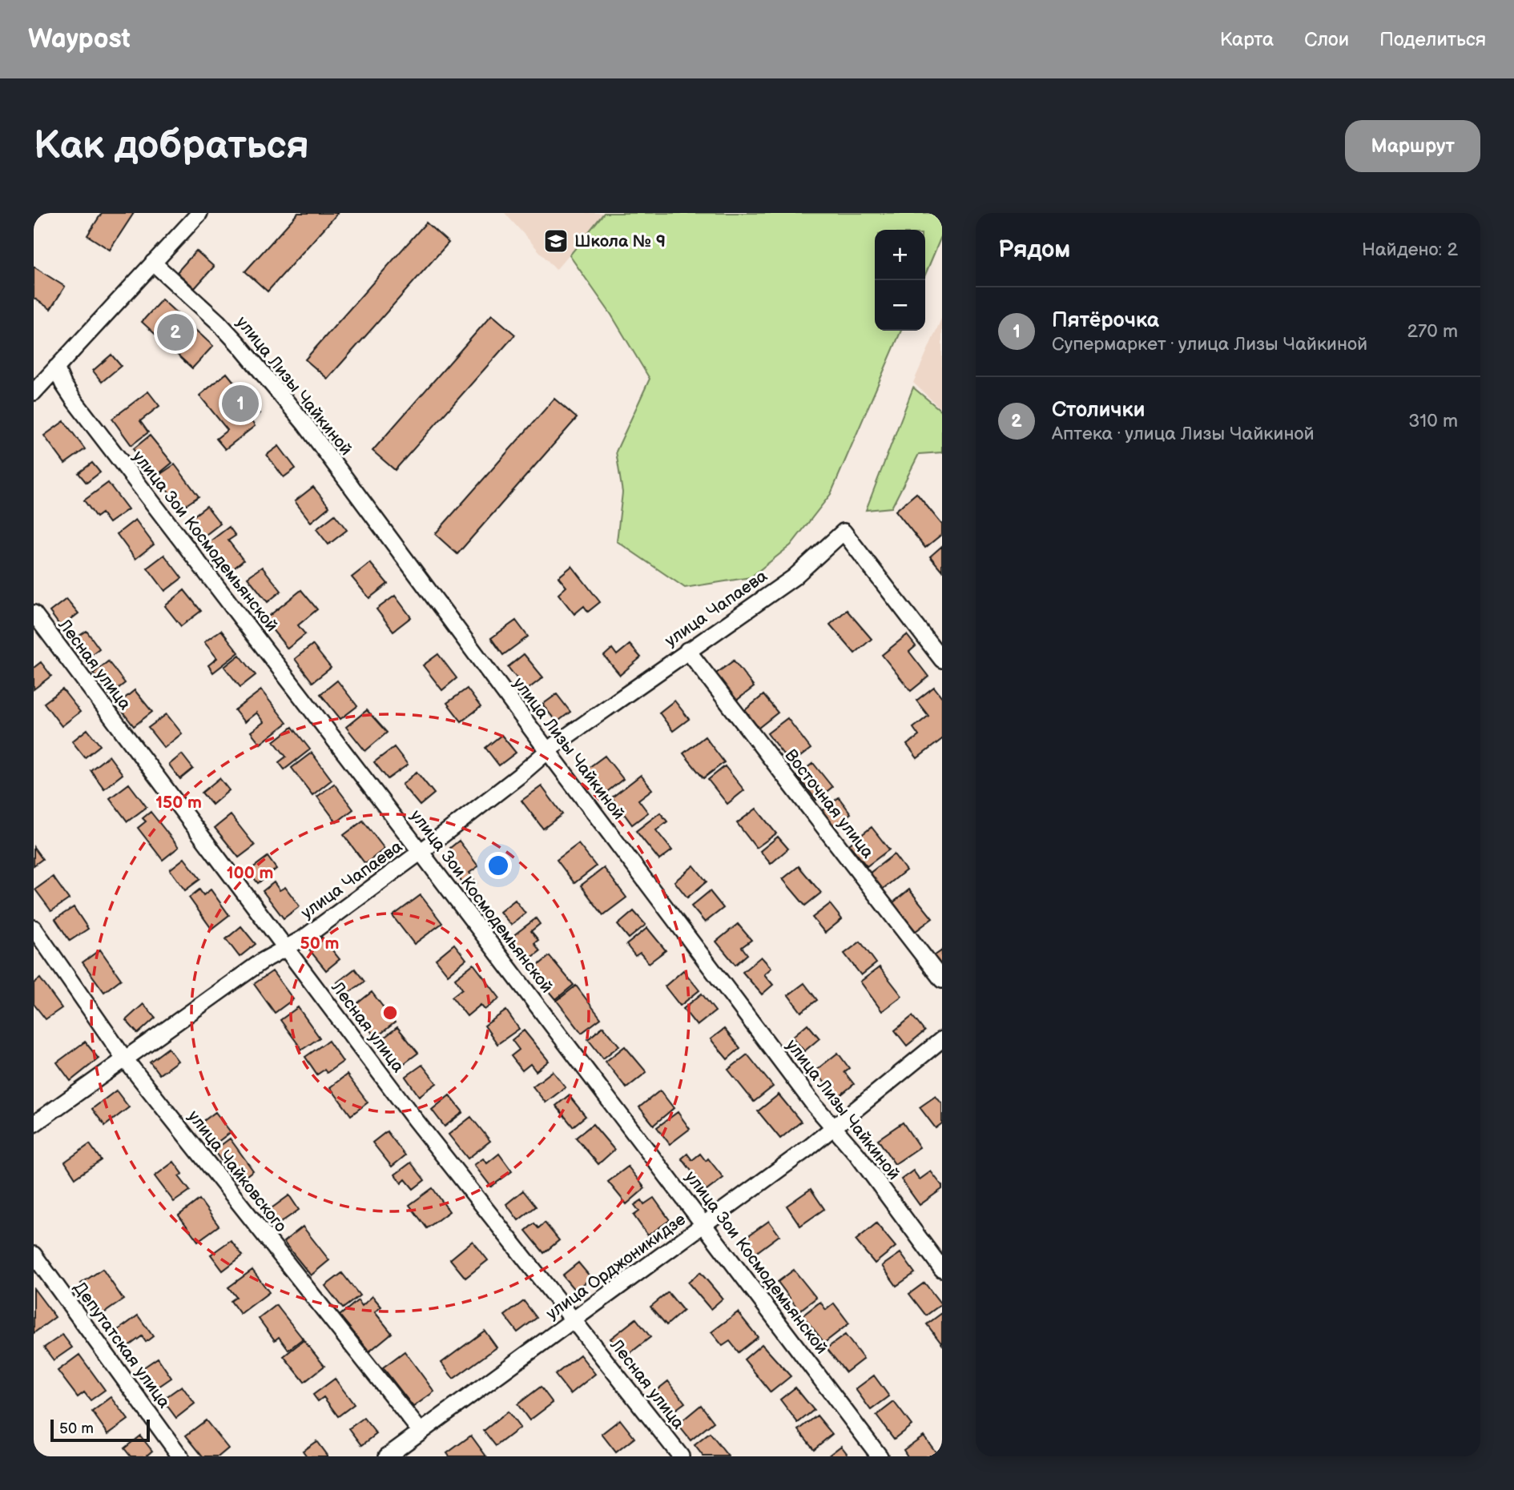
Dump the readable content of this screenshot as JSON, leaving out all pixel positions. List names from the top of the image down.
{
  "streets": {
    "street": [
      "улица Лизы Чайкиной",
      "улица Зои Космодемьянской",
      "улица Чапаева",
      "Лесная улица",
      "Восточная улица",
      "улица Чайковского",
      "улица Орджоникидзе",
      "Депутатская улица"
    ]
  },
  "crossings": [
    ["улица Лизы Чайкиной", "улица Чапаева"],
    ["улица Лизы Чайкиной", "улица Орджоникидзе"],
    ["улица Зои Космодемьянской", "улица Чапаева"],
    ["улица Зои Космодемьянской", "улица Орджоникидзе"],
    ["улица Чапаева", "Лесная улица"],
    ["улица Чапаева", "Восточная улица"],
    ["улица Чапаева", "улица Чайковского"],
    ["Лесная улица", "улица Орджоникидзе"],
    ["улица Чайковского", "улица Орджоникидзе"]
  ],
  "places": {
    "school or university": ["Школа № 9"]
  },
  "scale_bar": "50 m",
  "page": {
    "header": "Waypost",
    "nav": ["Карта", "Слои", "Поделиться"],
    "buttons": "Маршрут",
    "title": "Как добраться",
    "heading": ["Рядом", "Найдено: 2"],
    "map_buttons": ["+", "−"],
    "list": [
      {
        "mark": "1",
        "name": "Пятёрочка",
        "note": "Супермаркет · улица Лизы Чайкиной",
        "value": "270 m"
      },
      {
        "mark": "2",
        "name": "Столички",
        "note": "Аптека · улица Лизы Чайкиной",
        "value": "310 m"
      }
    ],
    "pins": ["2", "1"],
    "scale": "50 m"
  },
  "rings": ["150 m", "100 m", "50 m"]
}
